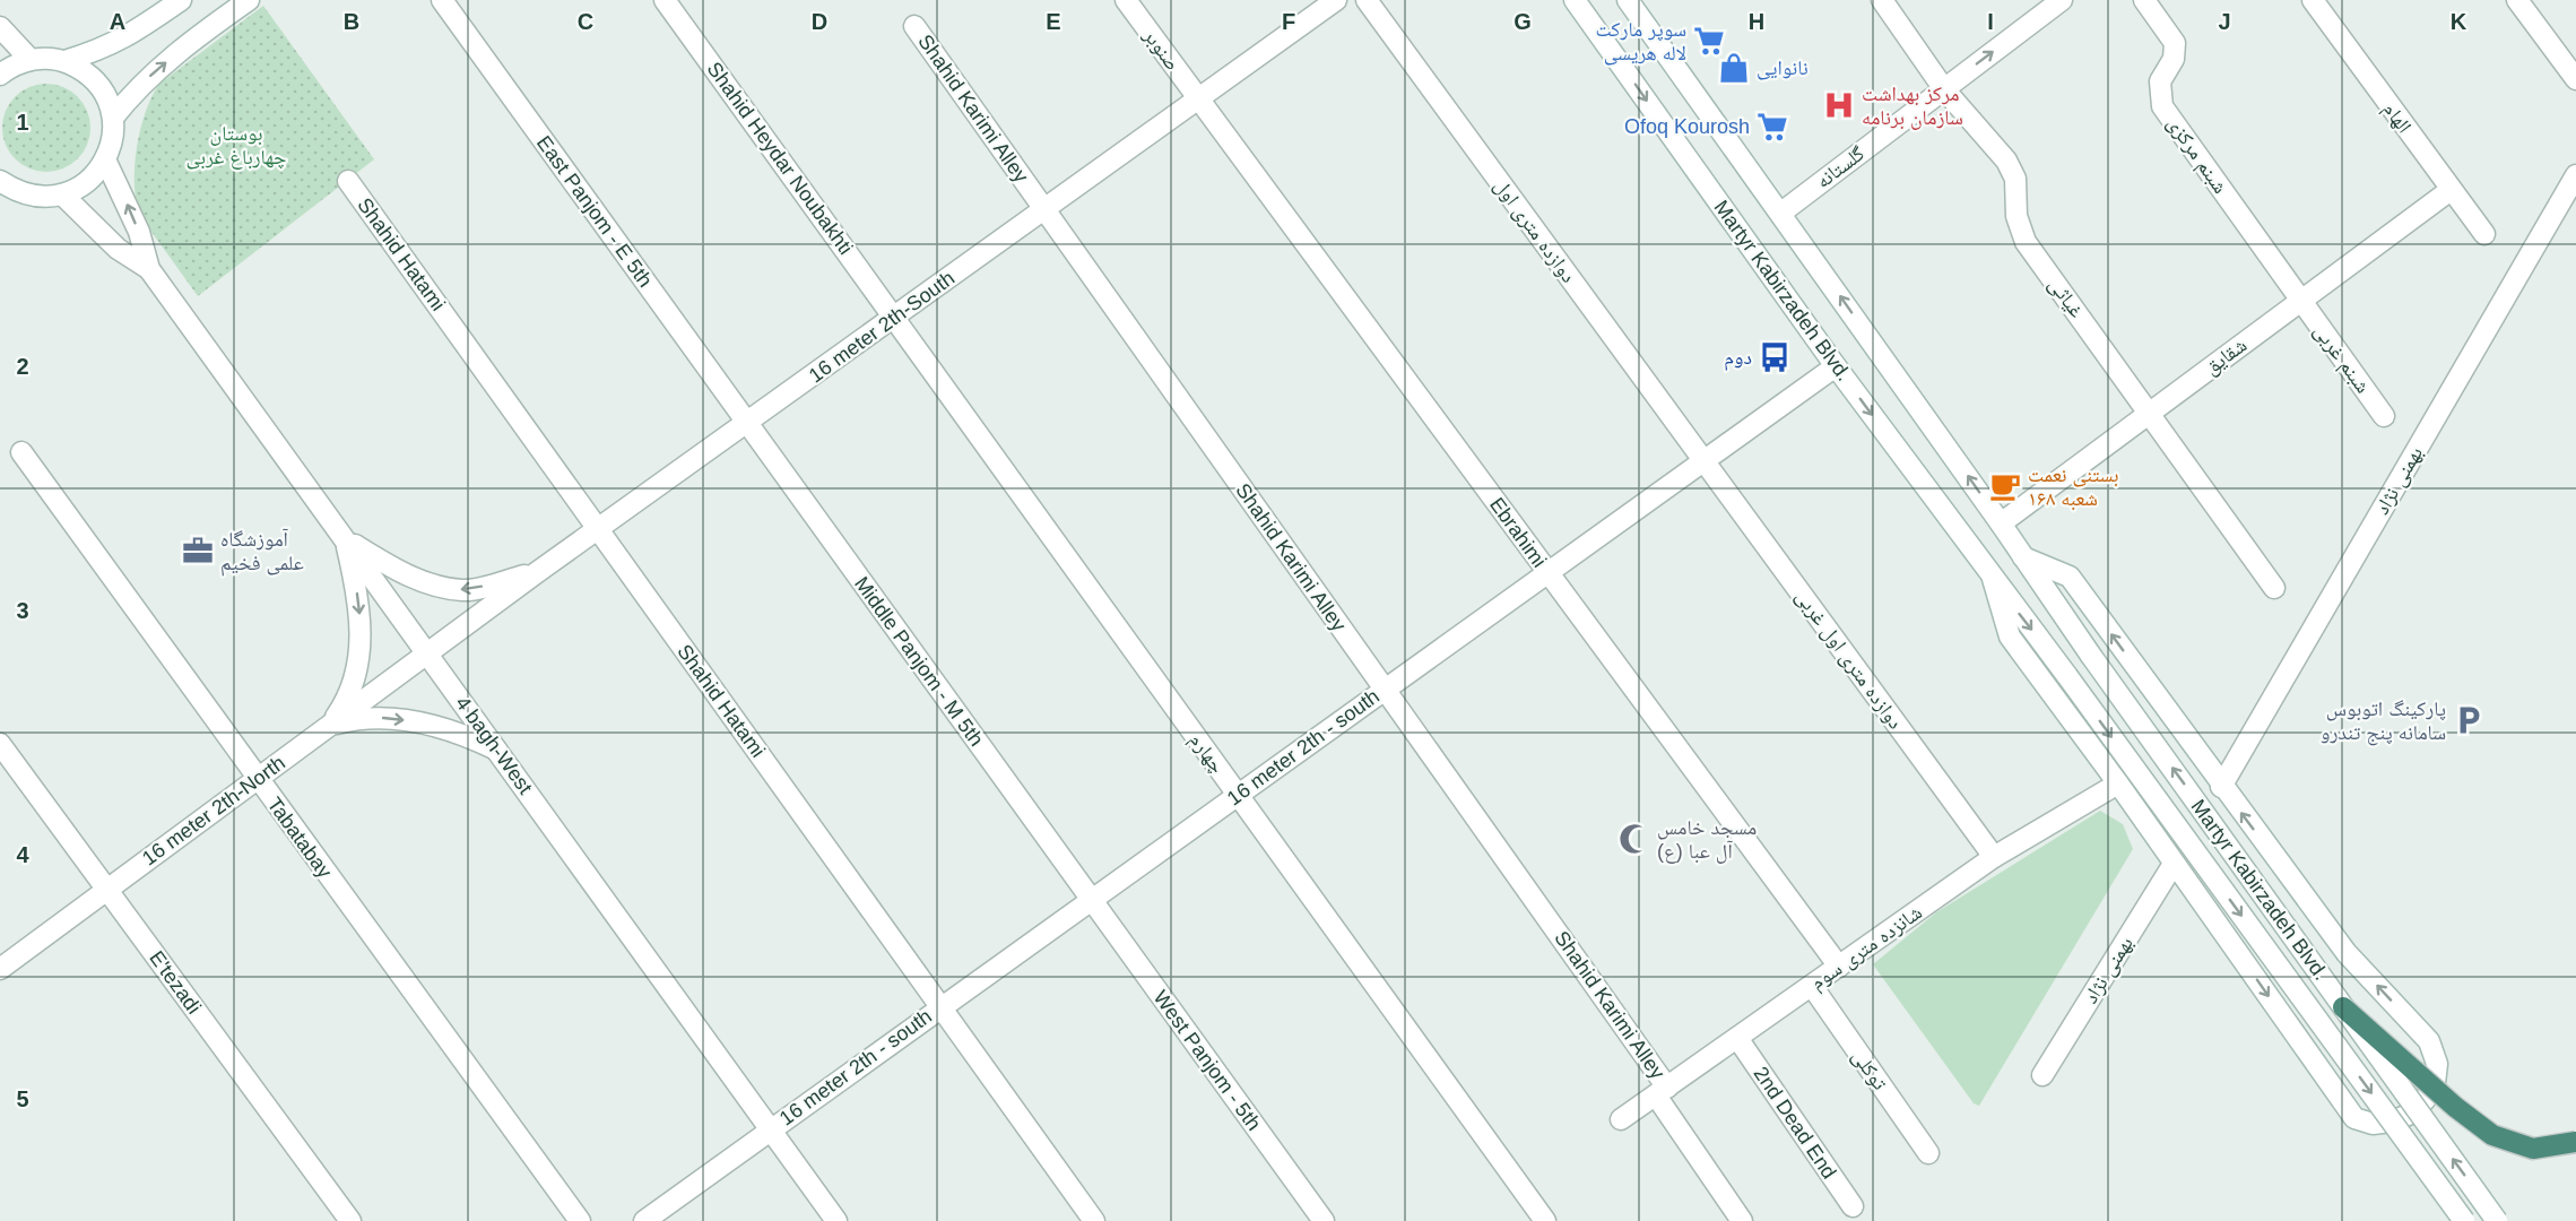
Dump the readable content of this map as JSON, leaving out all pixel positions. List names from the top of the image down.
{
  "streets": {
    "street": [
      "صنوبر",
      "Shahid Karimi Alley",
      "الهام",
      "شبنم مرکزی",
      "Shahid Heydar Noubakhti",
      "گلستانه",
      "East Panjom - E 5th",
      "دوازده متری اول",
      "Shahid Hatami",
      "Martyr Kabirzadeh Blvd.",
      "غیاثی",
      "16 meter 2th-South",
      "شقایق",
      "شبنم غربی",
      "بهمنی نژاد",
      "Ebrahimi",
      "دوازده متری اول غربی",
      "Middle Panjom - M 5th",
      "4 bagh-West",
      "16 meter 2th - south",
      "چهارم",
      "16 meter 2th-North",
      "Tabatabay",
      "شانزده متری سوم",
      "E'tezadi",
      "West Panjom - 5th",
      "توکلی",
      "2nd Dead End"
    ]
  },
  "crossings": [
    ["صنوبر", "16 meter 2th-South"],
    ["صنوبر", "Ebrahimi"],
    ["Shahid Karimi Alley", "16 meter 2th-South"],
    ["Shahid Karimi Alley", "16 meter 2th - south"],
    ["Shahid Karimi Alley", "شانزده متری سوم"],
    ["الهام", "شقایق"],
    ["شبنم مرکزی", "شقایق"],
    ["شبنم مرکزی", "شبنم غربی"],
    ["Shahid Heydar Noubakhti", "16 meter 2th-South"],
    ["Shahid Heydar Noubakhti", "چهارم"],
    ["گلستانه", "Martyr Kabirzadeh Blvd."],
    ["گلستانه", "غیاثی"],
    ["East Panjom - E 5th", "16 meter 2th-South"],
    ["East Panjom - E 5th", "Middle Panjom - M 5th"],
    ["دوازده متری اول", "دوازده متری اول غربی"],
    ["دوازده متری اول", "16 meter 2th - south"],
    ["Shahid Hatami", "16 meter 2th-South"],
    ["Shahid Hatami", "16 meter 2th - south"],
    ["Martyr Kabirzadeh Blvd.", "شقایق"],
    ["Martyr Kabirzadeh Blvd.", "بهمنی نژاد"],
    ["Martyr Kabirzadeh Blvd.", "16 meter 2th - south"],
    ["Martyr Kabirzadeh Blvd.", "شانزده متری سوم"],
    ["غیاثی", "شقایق"],
    ["16 meter 2th-South", "Ebrahimi"],
    ["16 meter 2th-South", "Middle Panjom - M 5th"],
    ["16 meter 2th-South", "4 bagh-West"],
    ["16 meter 2th-South", "چهارم"],
    ["16 meter 2th-South", "16 meter 2th-North"],
    ["شقایق", "شبنم غربی"],
    ["Ebrahimi", "16 meter 2th - south"],
    ["Ebrahimi", "شانزده متری سوم"],
    ["دوازده متری اول غربی", "16 meter 2th - south"],
    ["دوازده متری اول غربی", "شانزده متری سوم"],
    ["Middle Panjom - M 5th", "16 meter 2th - south"],
    ["Middle Panjom - M 5th", "West Panjom - 5th"],
    ["4 bagh-West", "16 meter 2th - south"],
    ["4 bagh-West", "16 meter 2th-North"],
    ["16 meter 2th - south", "چهارم"],
    ["16 meter 2th - south", "West Panjom - 5th"],
    ["16 meter 2th-North", "Tabatabay"],
    ["16 meter 2th-North", "E'tezadi"],
    ["شانزده متری سوم", "توکلی"],
    ["شانزده متری سوم", "2nd Dead End"]
  ],
  "one_way": ["گلستانه"],
  "parks": ["بوستان چهارباغ غربی"],
  "places": {
    "supermarket": ["سوپر مارکت لاله هریسی", "Ofoq Kourosh"],
    "shop": ["نانوایی"],
    "hospital": ["مرکز بهداشت سازمان برنامه"],
    "bus stop": ["دوم"],
    "cafe": ["بستنی نعمت شعبه ۱۶۸"],
    "office": ["آموزشگاه علمی فخیم"],
    "parking": ["پارکینگ اتوبوس سامانه پنج تندرو"],
    "mosque": ["مسجد خامس آل عبا (ع)"]
  },
  "grid": {
    "columns": [
      "A",
      "B",
      "C",
      "D",
      "E",
      "F",
      "G",
      "H",
      "I",
      "J",
      "K"
    ],
    "rows": [
      "1",
      "2",
      "3",
      "4",
      "5"
    ]
  }
}
